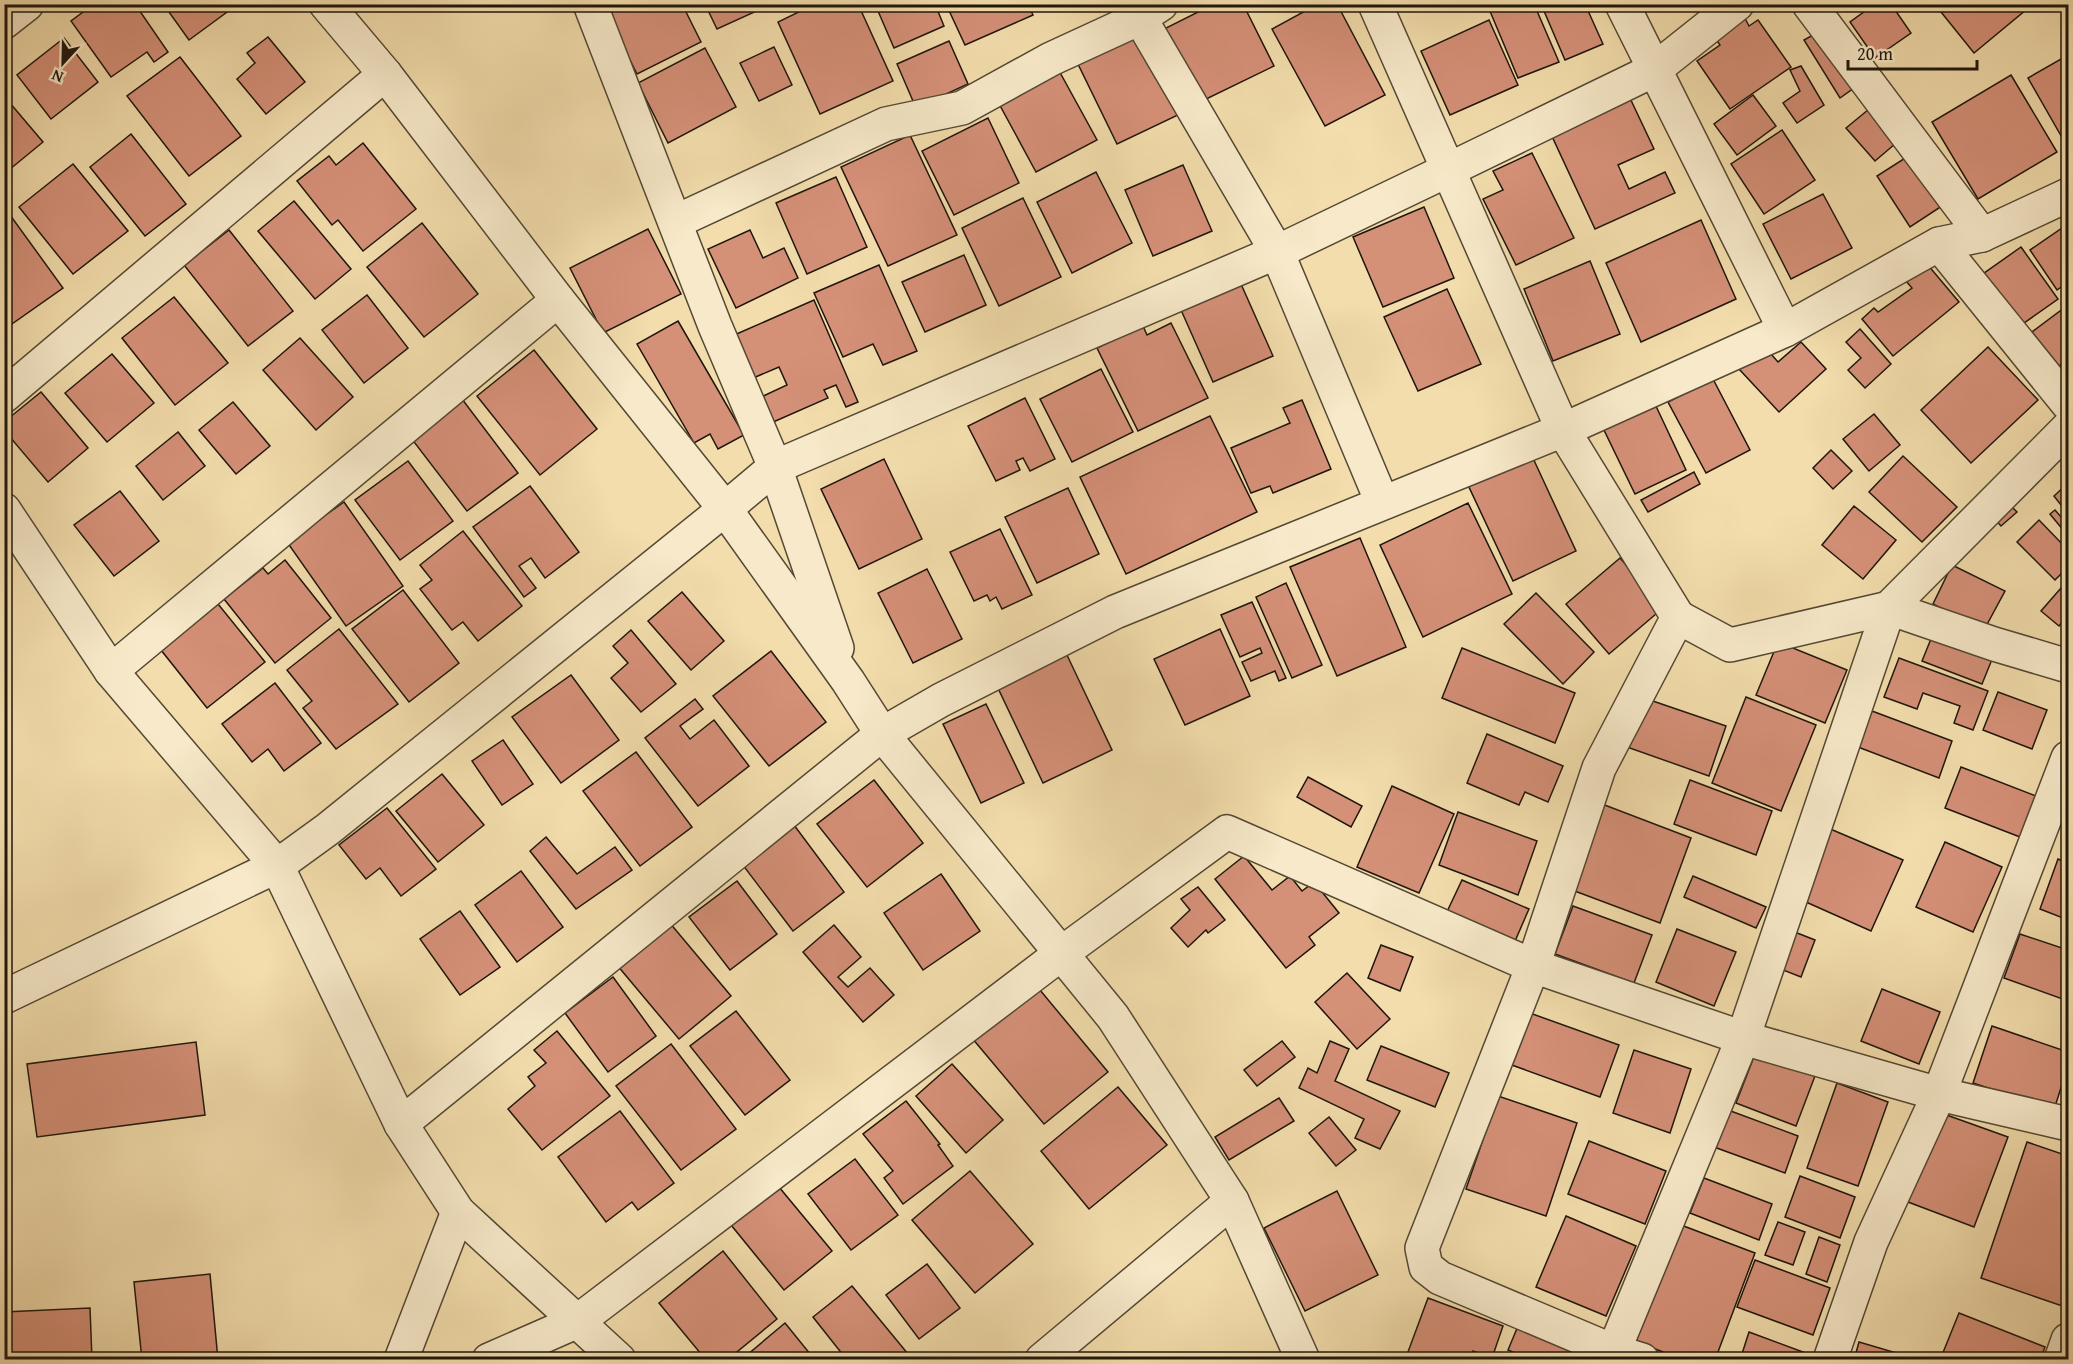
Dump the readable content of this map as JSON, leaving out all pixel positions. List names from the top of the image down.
{
  "scale_bar": "20 m",
  "north": "bottom"
}
